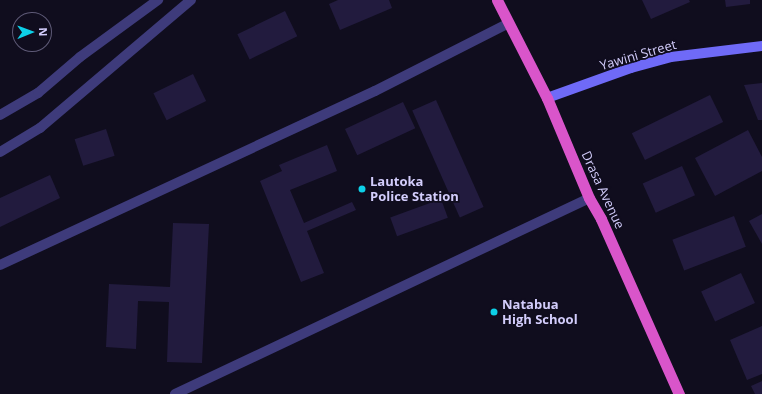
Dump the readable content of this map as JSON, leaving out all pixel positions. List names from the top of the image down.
{
  "streets": {
    "highway": ["Drasa Avenue"],
    "main road": ["Yawini Street"]
  },
  "crossings": [
    ["Yawini Street", "Drasa Avenue"]
  ],
  "places": ["Lautoka Police Station", "Natabua High School"],
  "north": "right"
}
